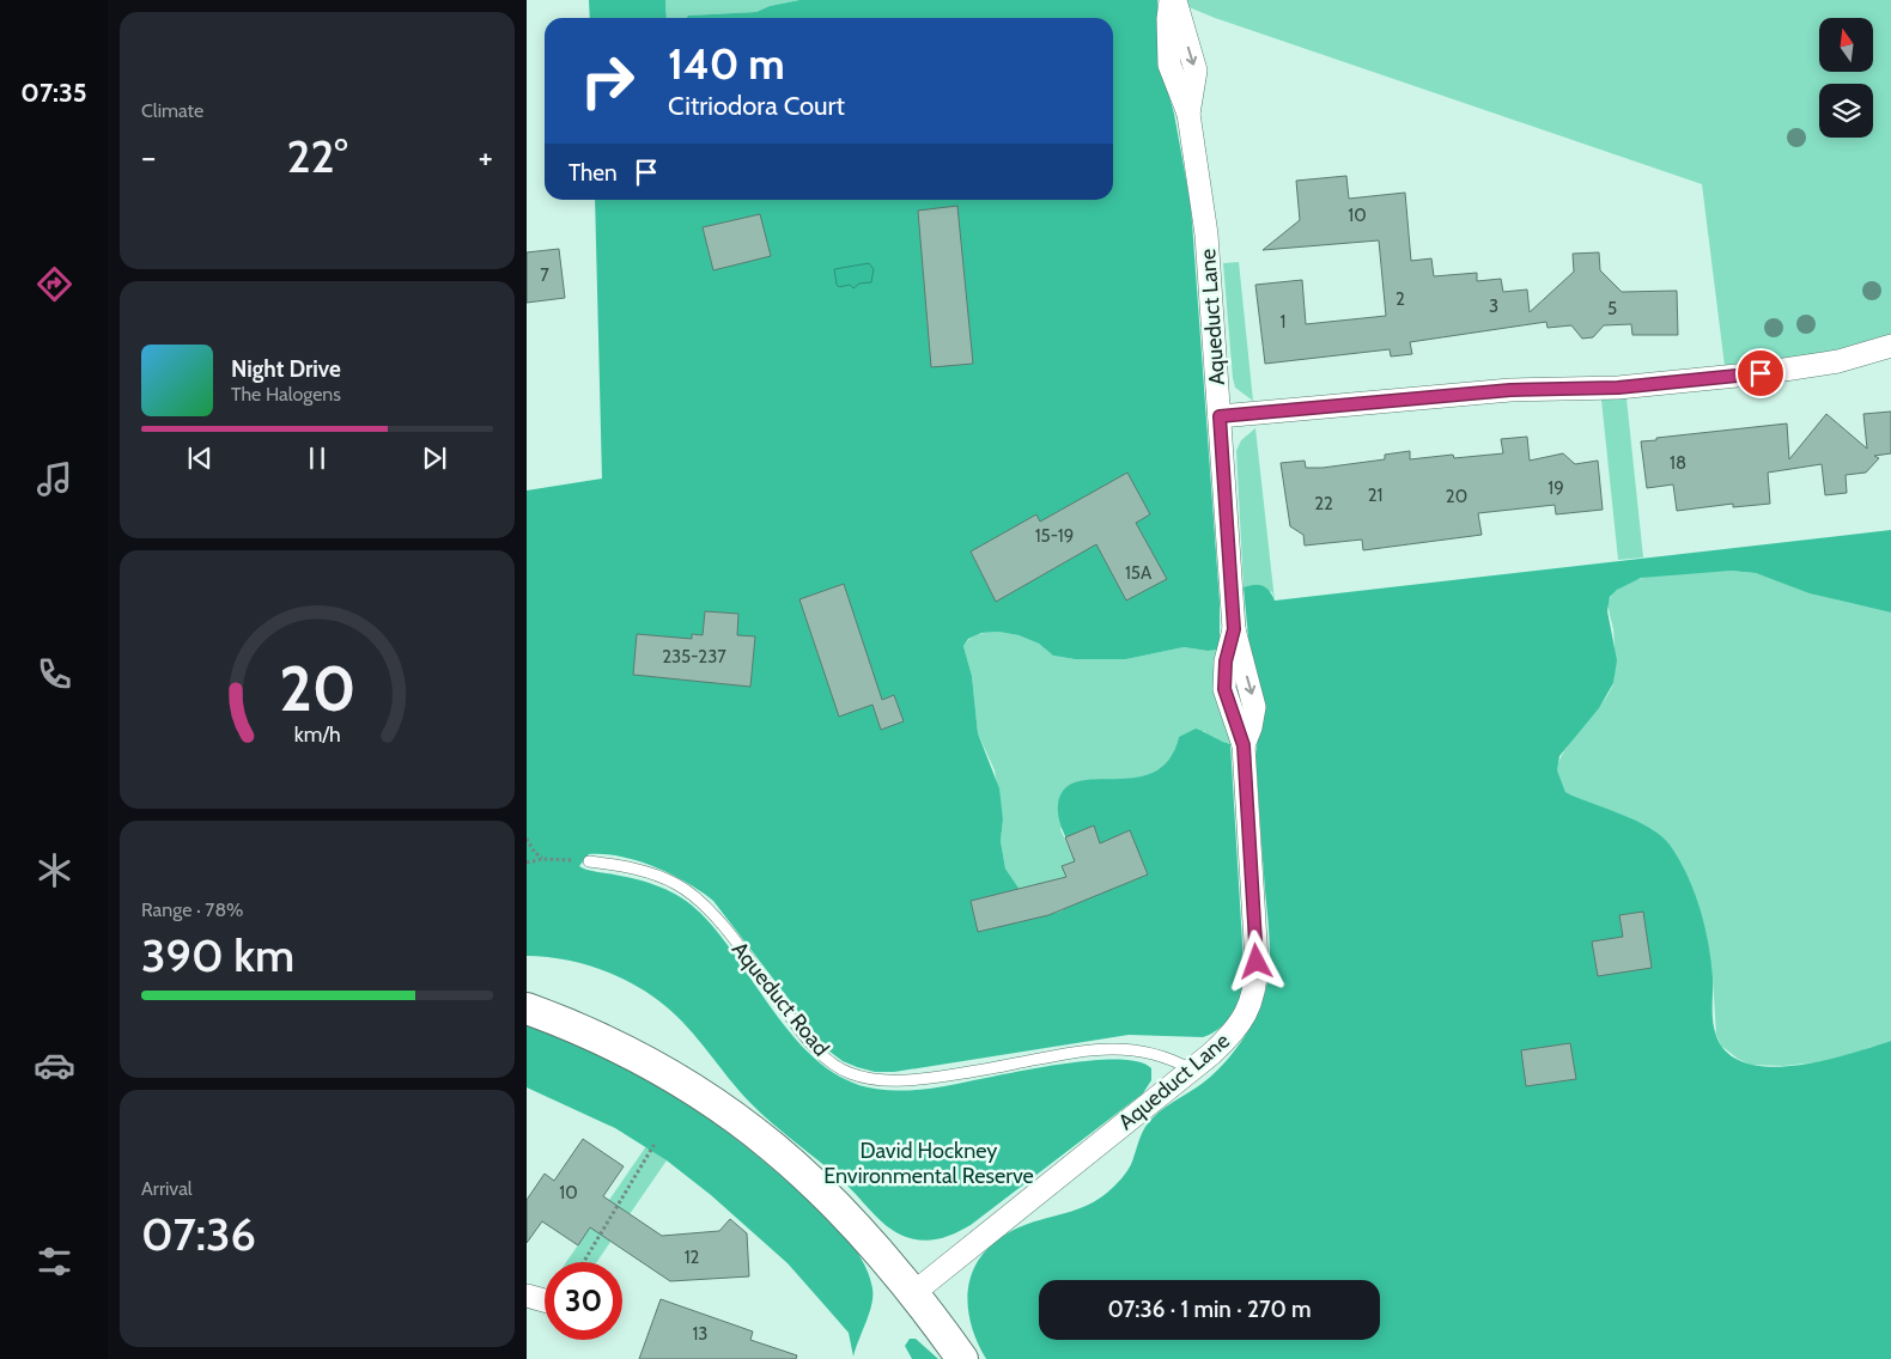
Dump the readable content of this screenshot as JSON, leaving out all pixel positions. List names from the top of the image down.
{
  "streets": {
    "street": ["Aqueduct Lane"],
    "lane": ["Aqueduct Road"]
  },
  "crossings": [
    ["Aqueduct Lane", "Aqueduct Road"]
  ],
  "parks": ["David Hockney Environmental Reserve"],
  "house_numbers": [
    "10",
    "7",
    "2",
    "3",
    "5",
    "1",
    "18",
    "19",
    "21",
    "20",
    "22",
    "15-19",
    "15A",
    "235-237",
    "10",
    "12",
    "13"
  ],
  "north": "top",
  "page": {
    "tabs": "07:35",
    "tile": [
      "Climate",
      ["Range · 78%", "390 km"],
      ["Arrival", "07:36"]
    ],
    "turn": ["140 m", "Citriodora Court"],
    "heat": ["−", "22°", "+"],
    "then": "Then",
    "song": ["Night Drive", "The Halogens"],
    "limit": "30",
    "trip": "07:36 · 1 min · 270 m",
    "gauge": ["20", "km/h"]
  }
}
